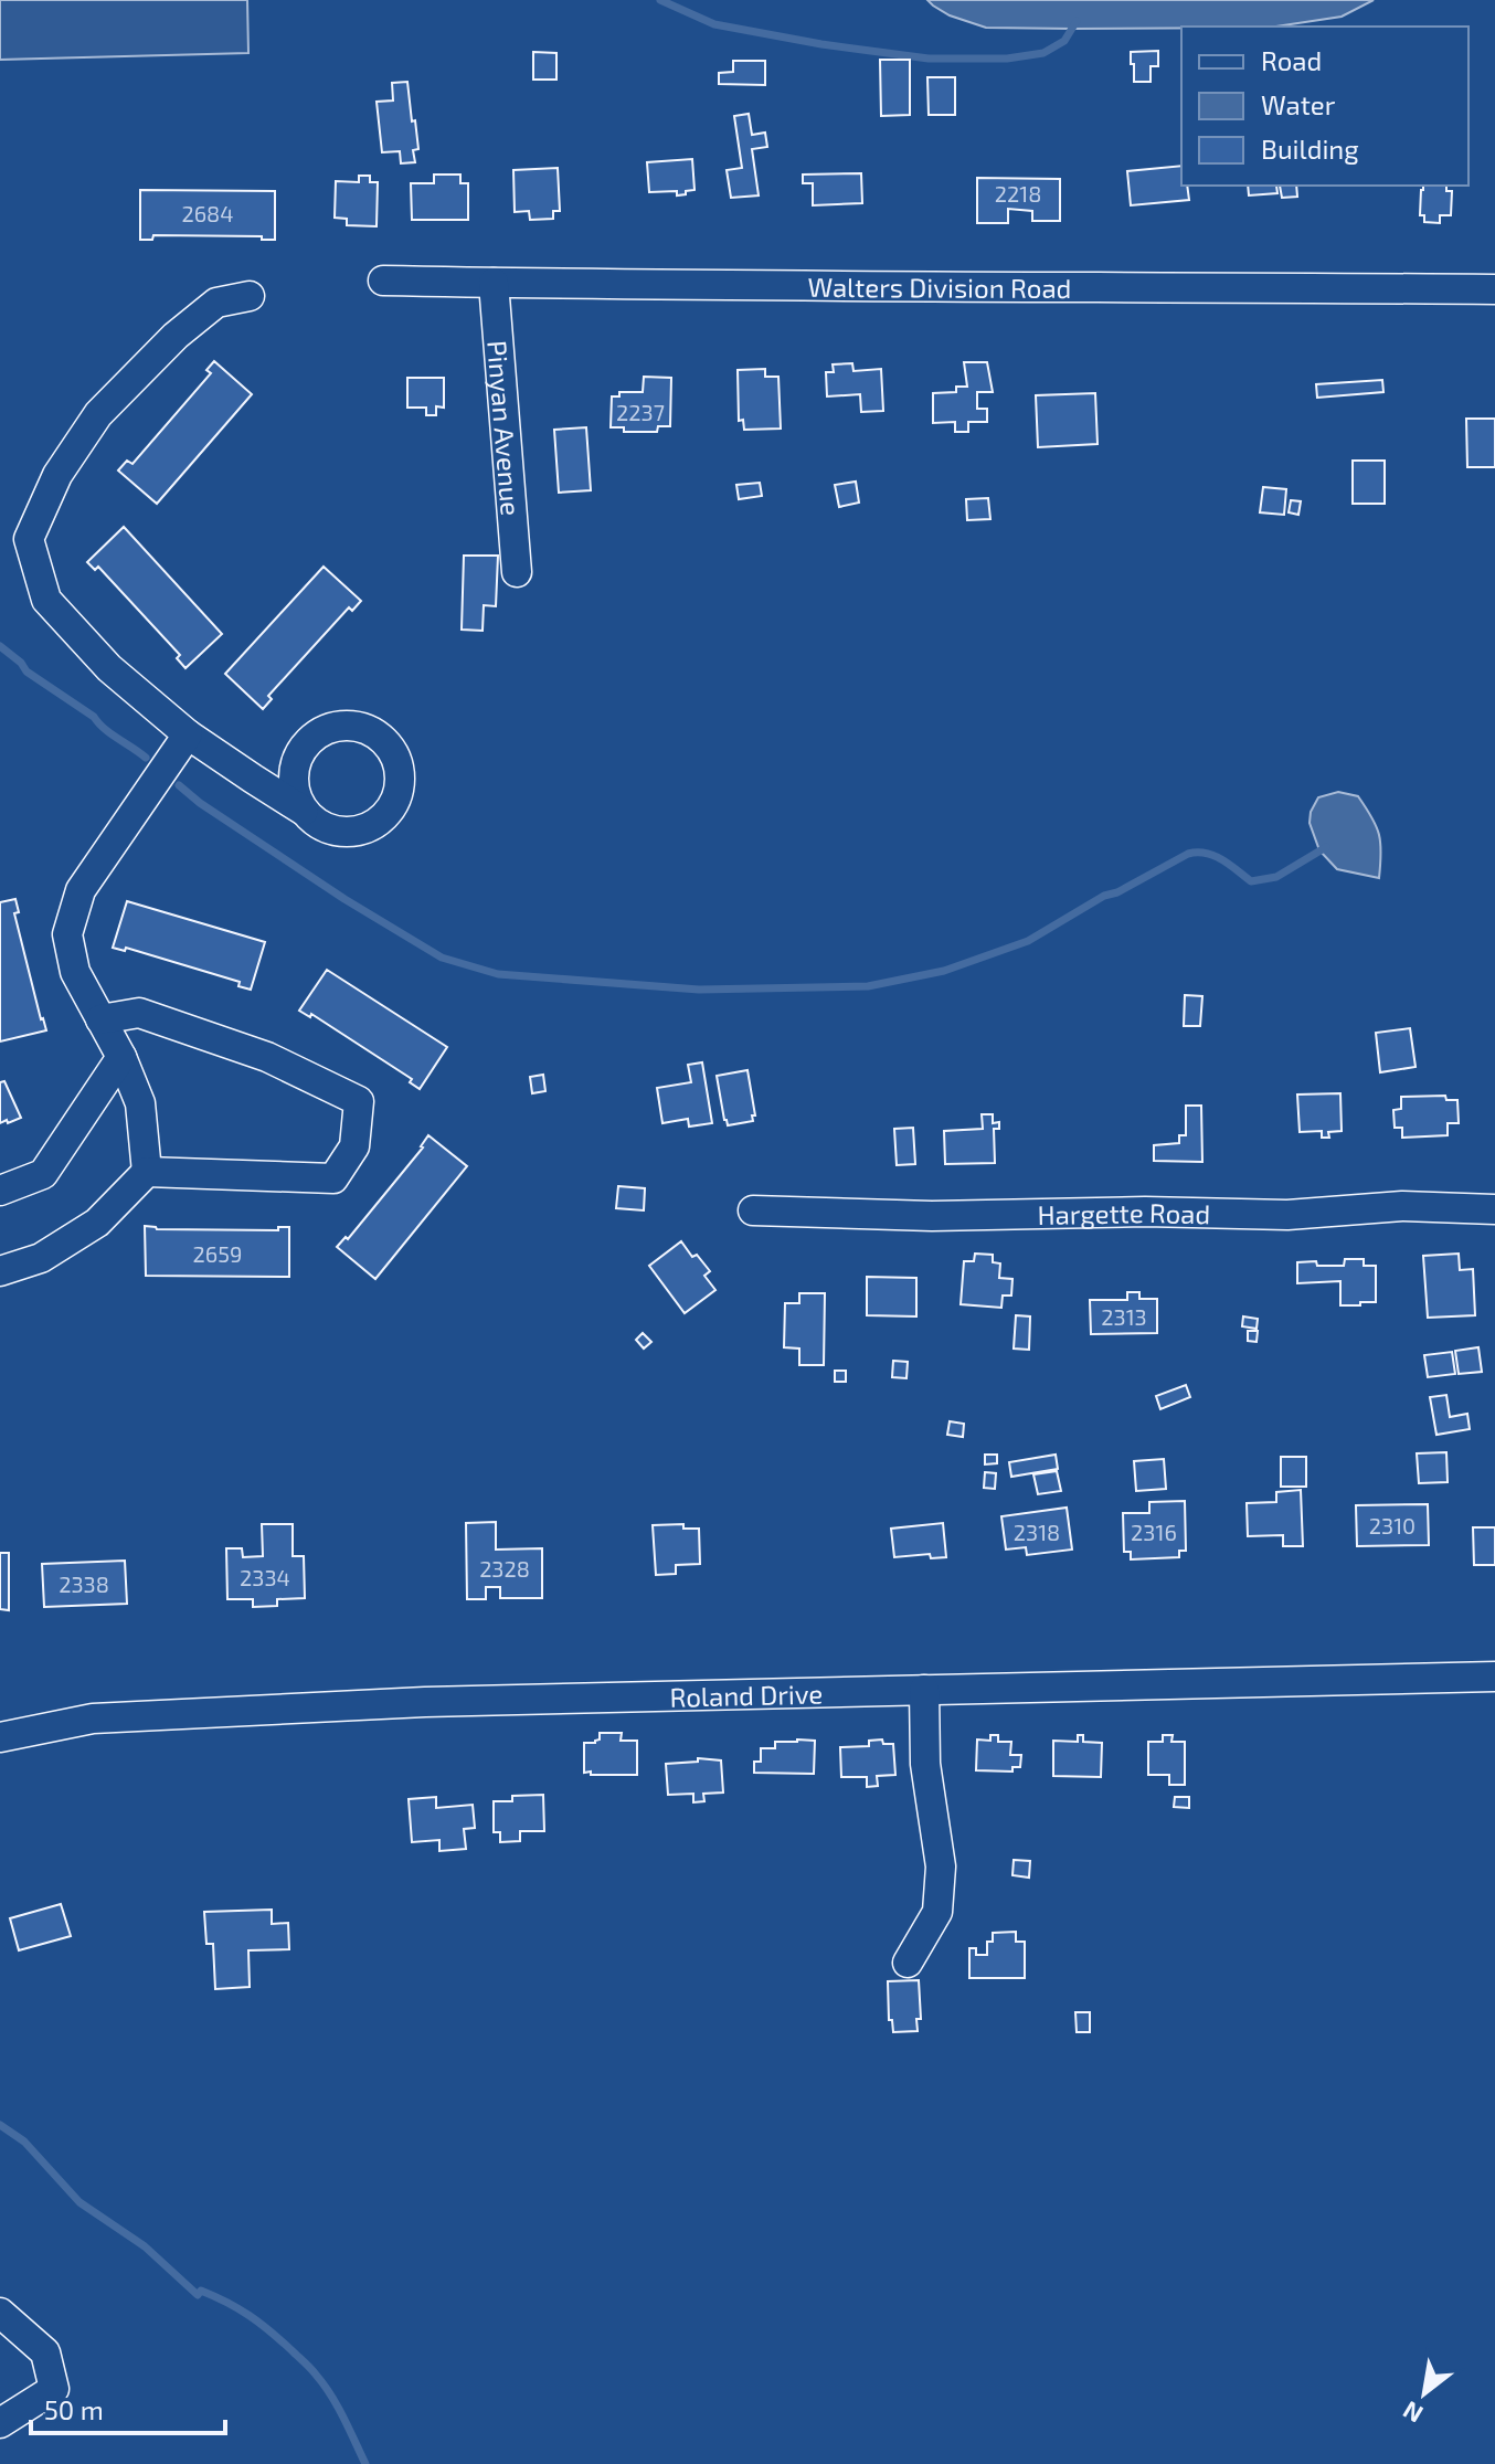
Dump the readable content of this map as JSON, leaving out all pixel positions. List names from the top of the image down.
{
  "streets": {
    "street": [
      "Walters Division Road",
      "Pinyan Avenue",
      "Hargette Road",
      "Roland Drive"
    ]
  },
  "crossings": [
    ["Walters Division Road", "Pinyan Avenue"]
  ],
  "house_numbers": [
    "2218",
    "2684",
    "2237",
    "2659",
    "2313",
    "2310",
    "2318",
    "2316",
    "2328",
    "2334",
    "2338"
  ],
  "legend": ["Road", "Water", "Building"],
  "scale_bar": "50 m",
  "north": "bottom left"
}
